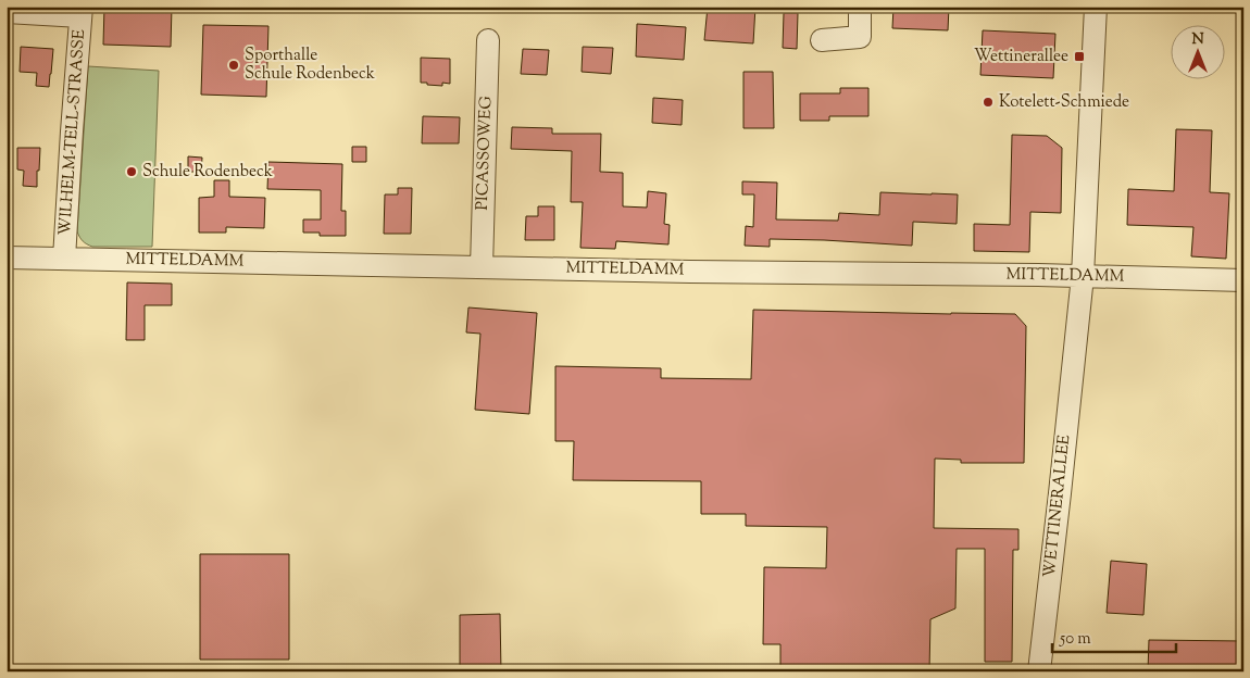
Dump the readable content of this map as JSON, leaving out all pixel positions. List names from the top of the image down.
{
  "streets": {
    "street": [
      "WILHELM-TELL-STRASSE",
      "PICASSOWEG",
      "MITTELDAMM",
      "WETTINERALLEE"
    ]
  },
  "crossings": [
    ["WILHELM-TELL-STRASSE", "MITTELDAMM"],
    ["PICASSOWEG", "MITTELDAMM"],
    ["MITTELDAMM", "WETTINERALLEE"]
  ],
  "places": {
    "transit": ["Wettinerallee"],
    "other": ["Sporthalle Schule Rodenbeck", "Kotelett-Schmiede", "Schule Rodenbeck"]
  },
  "scale_bar": "50 m",
  "north": "top"
}
